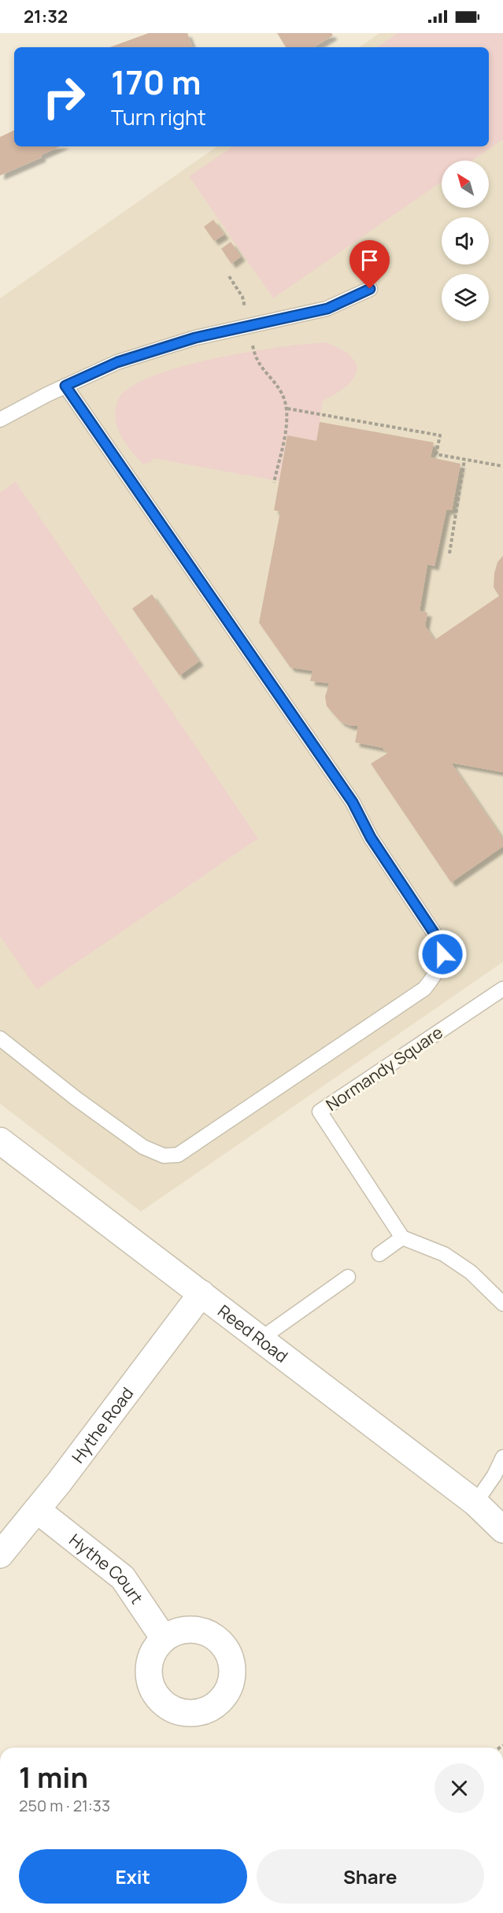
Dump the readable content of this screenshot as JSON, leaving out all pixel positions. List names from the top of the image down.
{
  "streets": {
    "main road": ["Reed Road", "Hythe Road", "Hythe Court"],
    "lane": ["Normandy Square"]
  },
  "crossings": [
    ["Reed Road", "Hythe Road"],
    ["Hythe Road", "Hythe Court"]
  ],
  "north": "top left",
  "page": {
    "status": "21:32",
    "turn": ["170 m", "Turn right"],
    "heading": ["1 min", "250 m · 21:33"],
    "buttons": ["Exit", "Share"]
  }
}
